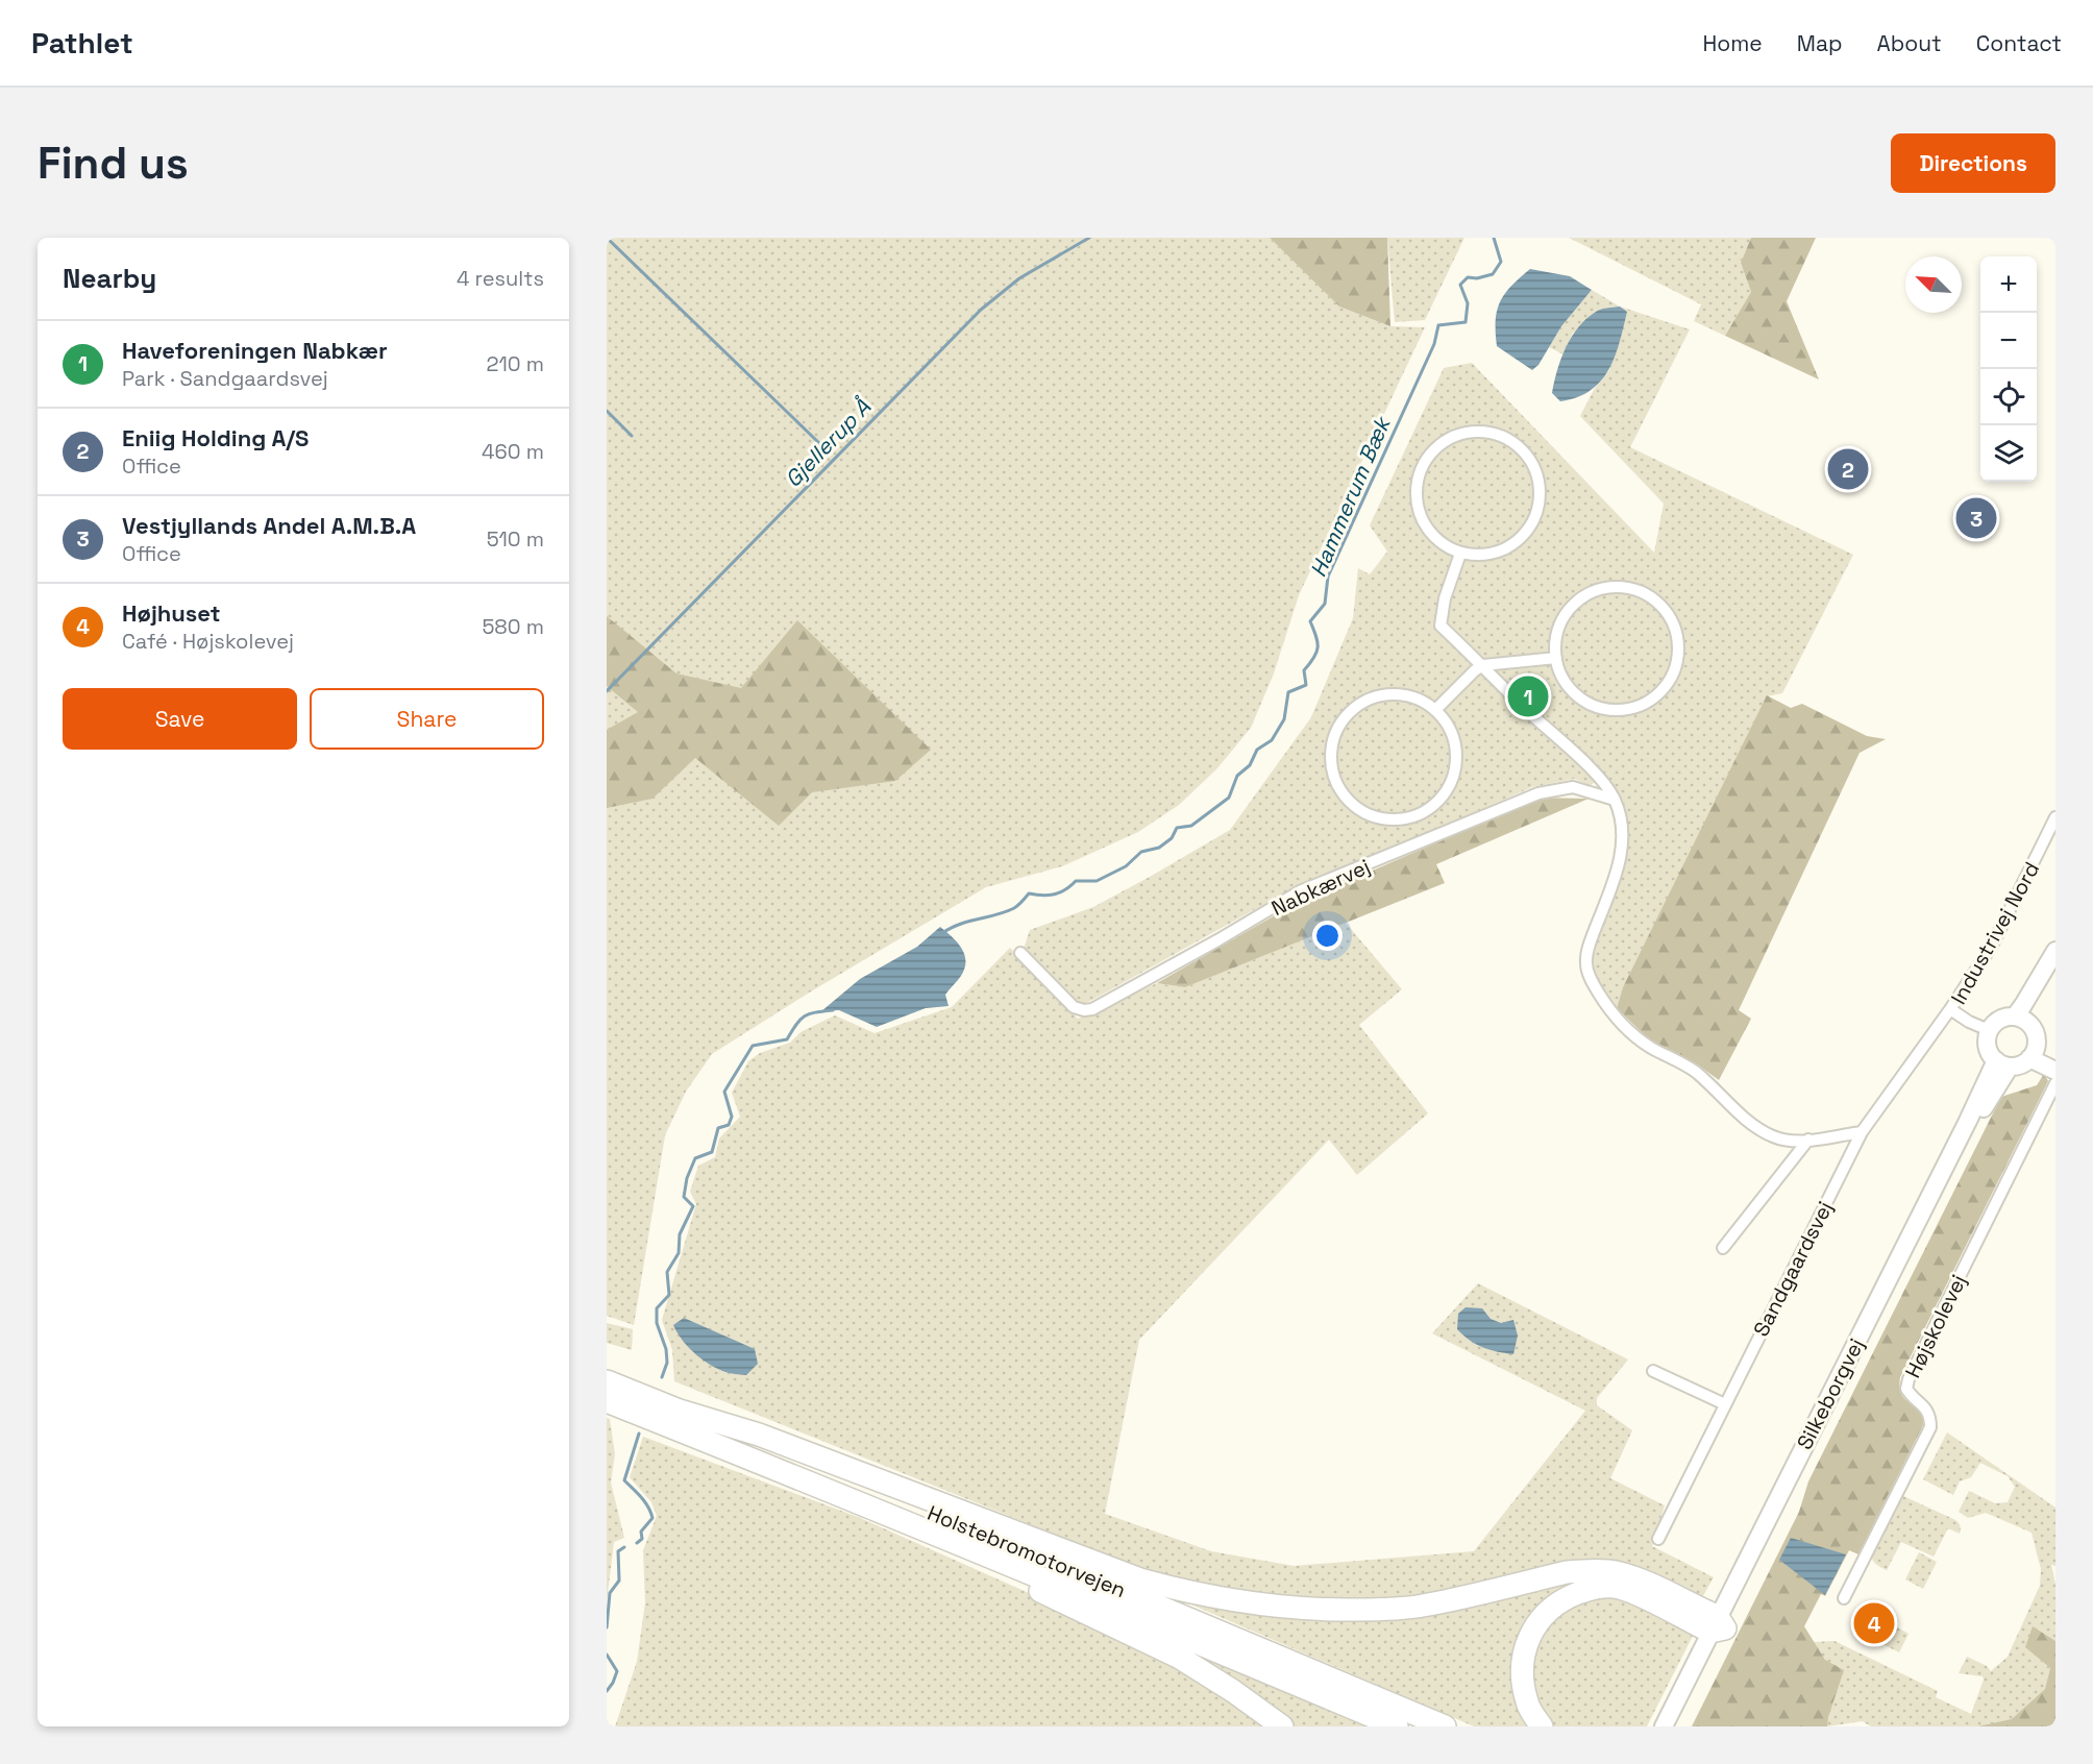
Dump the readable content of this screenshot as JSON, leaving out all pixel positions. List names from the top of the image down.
{
  "streets": {
    "highway": ["Holstebromotorvejen"],
    "main road": ["Silkeborgvej"],
    "street": [
      "Nabkærvej",
      "Industrivej Nord",
      "Sandgaardsvej",
      "Højskolevej"
    ]
  },
  "crossings": [
    ["Industrivej Nord", "Sandgaardsvej"],
    ["Industrivej Nord", "Silkeborgvej"]
  ],
  "water": ["Gjellerup Å", "Hammerum Bæk"],
  "north": "top left",
  "page": {
    "header": "Pathlet",
    "nav": [
      "Home",
      "Map",
      "About",
      "Contact"
    ],
    "buttons": [
      "Directions",
      ["Save", "Share"]
    ],
    "title": "Find us",
    "heading": ["Nearby", "4 results"],
    "map_buttons": ["+", "−"],
    "list": [
      {
        "mark": "1",
        "name": "Haveforeningen Nabkær",
        "note": "Park · Sandgaardsvej",
        "value": "210 m"
      },
      {
        "mark": "2",
        "name": "Eniig Holding A/S",
        "note": "Office",
        "value": "460 m"
      },
      {
        "mark": "3",
        "name": "Vestjyllands Andel A.M.B.A",
        "note": "Office",
        "value": "510 m"
      },
      {
        "mark": "4",
        "name": "Højhuset",
        "note": "Café · Højskolevej",
        "value": "580 m"
      }
    ],
    "pins": [
      "2",
      "3",
      "1",
      "4"
    ]
  }
}
